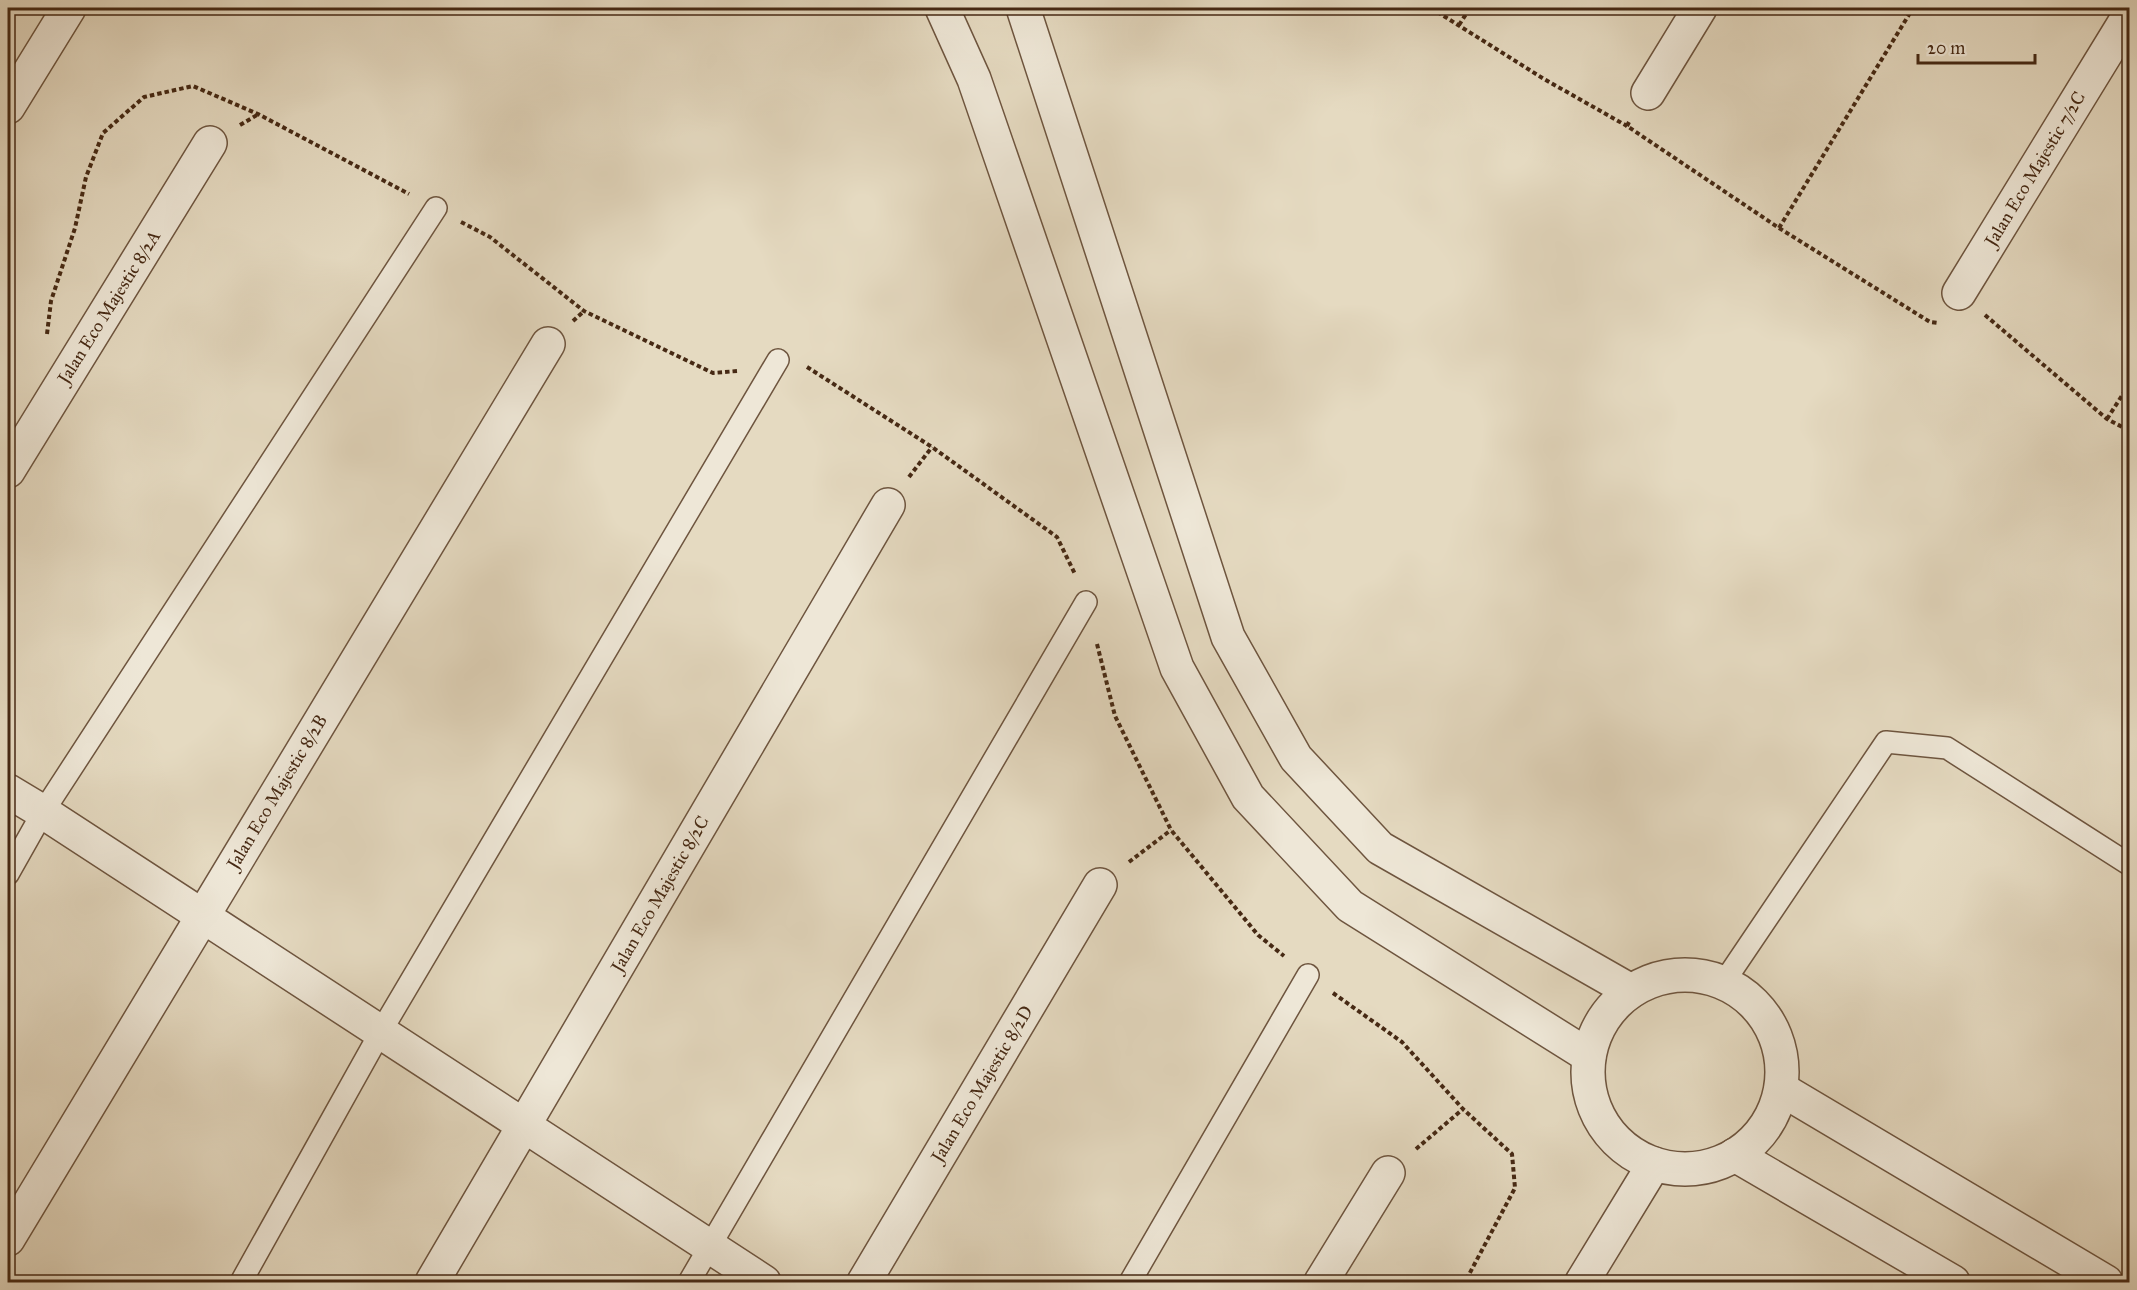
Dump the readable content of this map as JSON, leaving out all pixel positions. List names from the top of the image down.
{
  "streets": {
    "street": [
      "Jalan Eco Majestic 7/2C",
      "Jalan Eco Majestic 8/2A",
      "Jalan Eco Majestic 8/2B",
      "Jalan Eco Majestic 8/2C",
      "Jalan Eco Majestic 8/2D"
    ]
  },
  "scale_bar": "20 m"
}
